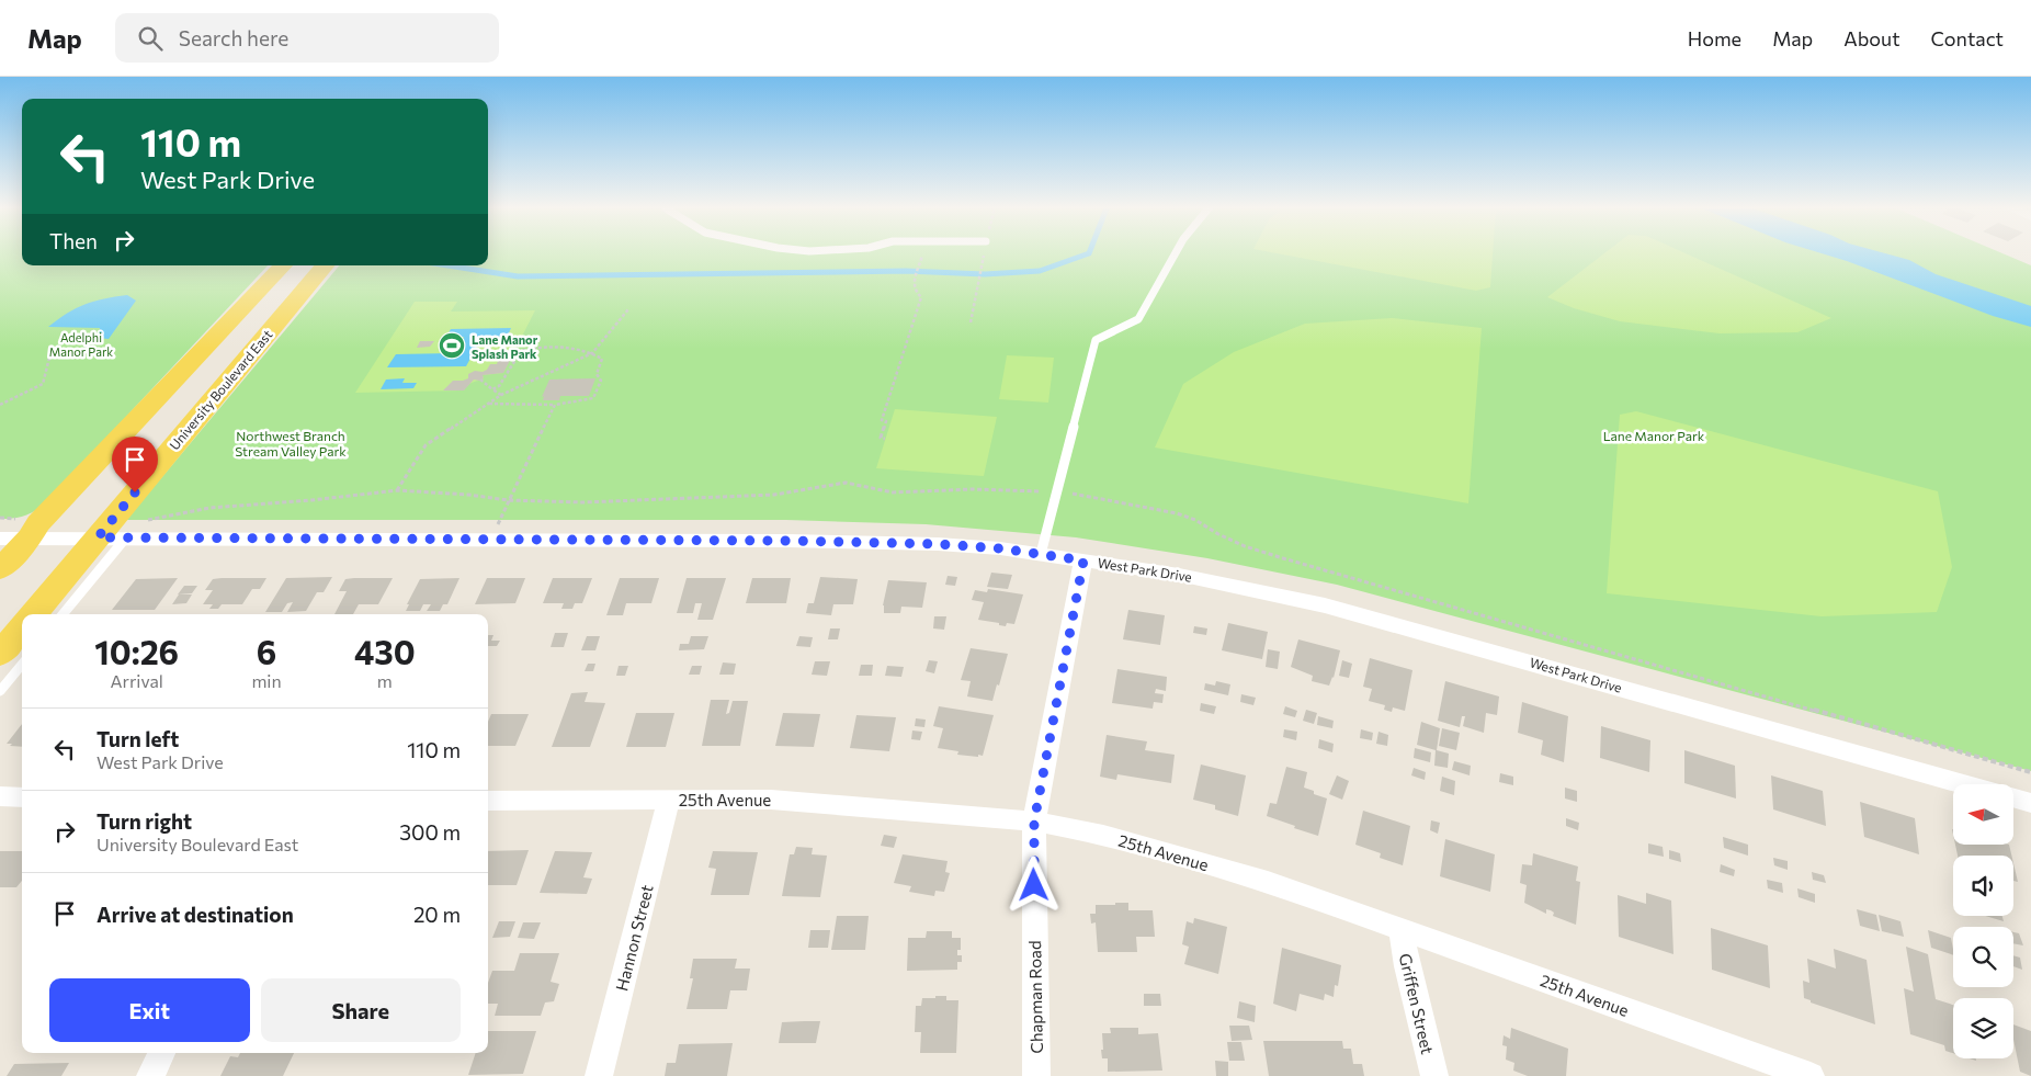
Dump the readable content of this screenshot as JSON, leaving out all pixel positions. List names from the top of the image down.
{
  "streets": {
    "main road": ["University Boulevard East"],
    "street": [
      "West Park Drive",
      "25th Avenue",
      "Hannon Street",
      "Chapman Road",
      "Griffen Street"
    ]
  },
  "crossings": [
    ["University Boulevard East", "West Park Drive"],
    ["West Park Drive", "Chapman Road"],
    ["25th Avenue", "Hannon Street"],
    ["25th Avenue", "Chapman Road"],
    ["25th Avenue", "Griffen Street"]
  ],
  "parks": ["Adelphi Manor Park", "Northwest Branch Stream Valley Park", "Lane Manor Park"],
  "places": {
    "sports": ["Lane Manor Splash Park"]
  },
  "north": "left",
  "page": {
    "header": "Map",
    "search": "Search here",
    "nav": [
      "Home",
      "Map",
      "About",
      "Contact"
    ],
    "turn": ["110 m", "West Park Drive"],
    "then": "Then",
    "eta": [
      "10:26",
      "Arrival",
      "6",
      "min",
      "430",
      "m"
    ],
    "list": [
      {
        "name": "Turn left",
        "note": "West Park Drive",
        "value": "110 m"
      },
      {
        "name": "Turn right",
        "note": "University Boulevard East",
        "value": "300 m"
      },
      {
        "name": "Arrive at destination",
        "value": "20 m"
      }
    ],
    "buttons": ["Exit", "Share"]
  }
}
